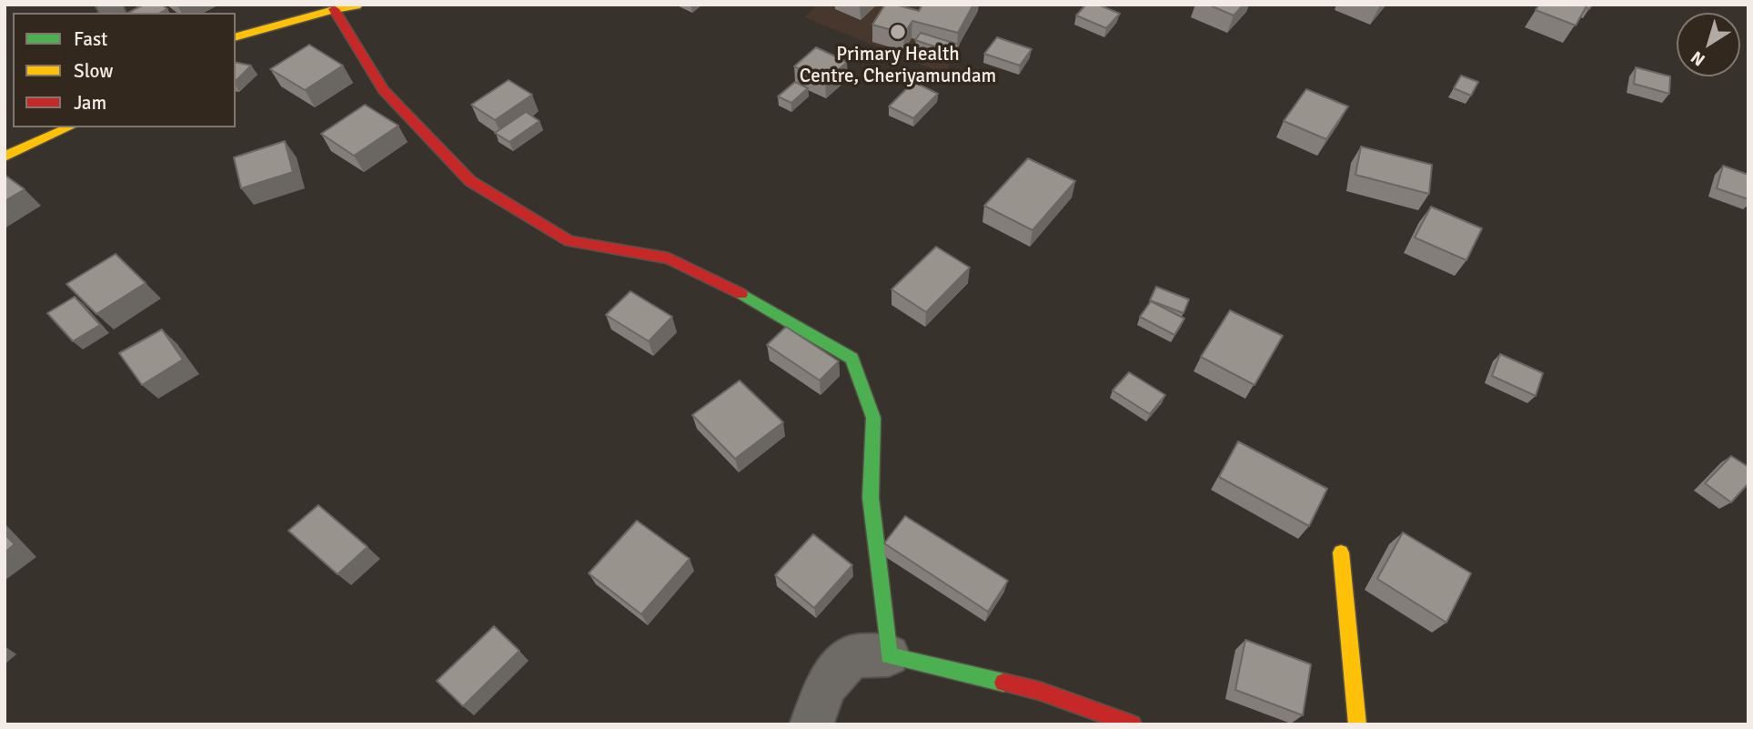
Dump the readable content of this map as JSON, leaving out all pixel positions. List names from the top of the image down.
{
  "places": ["Primary Health Centre, Cheriyamundam"],
  "legend": ["Fast", "Slow", "Jam"],
  "north": "bottom left"
}
